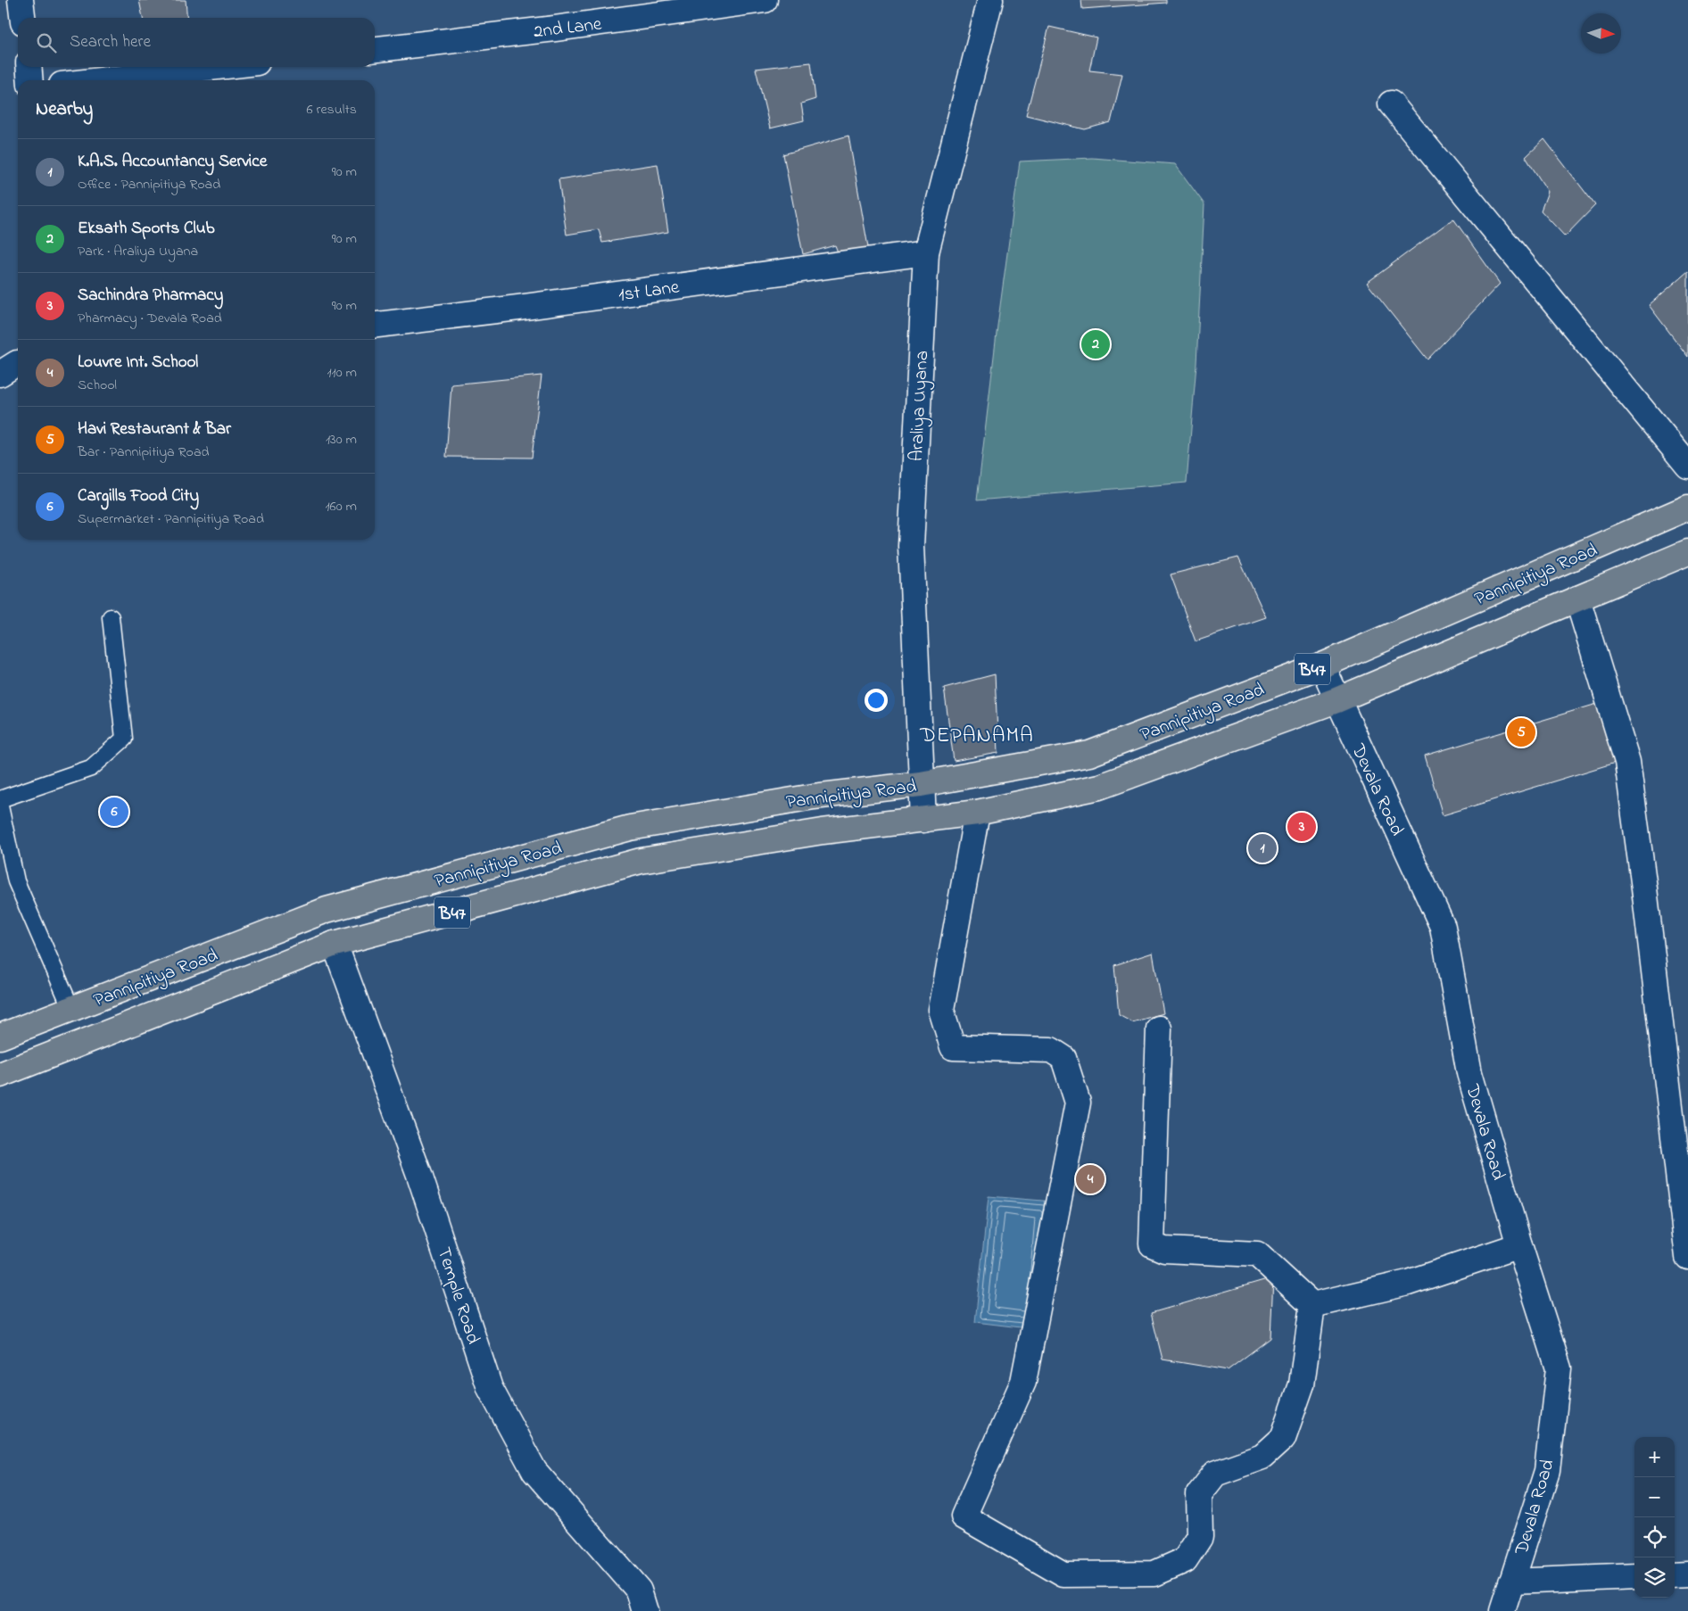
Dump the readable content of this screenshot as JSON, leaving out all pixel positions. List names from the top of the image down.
{
  "streets": {
    "main road": ["Pannipitiya Road", "B47"],
    "street": [
      "2nd Lane",
      "1st Lane",
      "Araliya Uyana",
      "Devala Road",
      "Temple Road"
    ]
  },
  "crossings": [
    ["1st Lane", "Araliya Uyana"],
    ["Araliya Uyana", "Pannipitiya Road"],
    ["Pannipitiya Road", "Devala Road"],
    ["Pannipitiya Road", "Temple Road"]
  ],
  "districts": ["DEPANAMA"],
  "north": "right",
  "page": {
    "search": "Search here",
    "heading": ["Nearby", "6 results"],
    "list": [
      {
        "mark": "1",
        "name": "K.A.S. Accountancy Service",
        "note": "Office · Pannipitiya Road",
        "value": "90 m"
      },
      {
        "mark": "2",
        "name": "Eksath Sports Club",
        "note": "Park · Araliya Uyana",
        "value": "90 m"
      },
      {
        "mark": "3",
        "name": "Sachindra Pharmacy",
        "note": "Pharmacy · Devala Road",
        "value": "90 m"
      },
      {
        "mark": "4",
        "name": "Louvre Int. School",
        "note": "School",
        "value": "110 m"
      },
      {
        "mark": "5",
        "name": "Havi Restaurant & Bar",
        "note": "Bar · Pannipitiya Road",
        "value": "130 m"
      },
      {
        "mark": "6",
        "name": "Cargills Food City",
        "note": "Supermarket · Pannipitiya Road",
        "value": "160 m"
      }
    ],
    "pins": [
      "2",
      "5",
      "6",
      "3",
      "1",
      "4"
    ],
    "map_buttons": ["+", "−"]
  }
}
